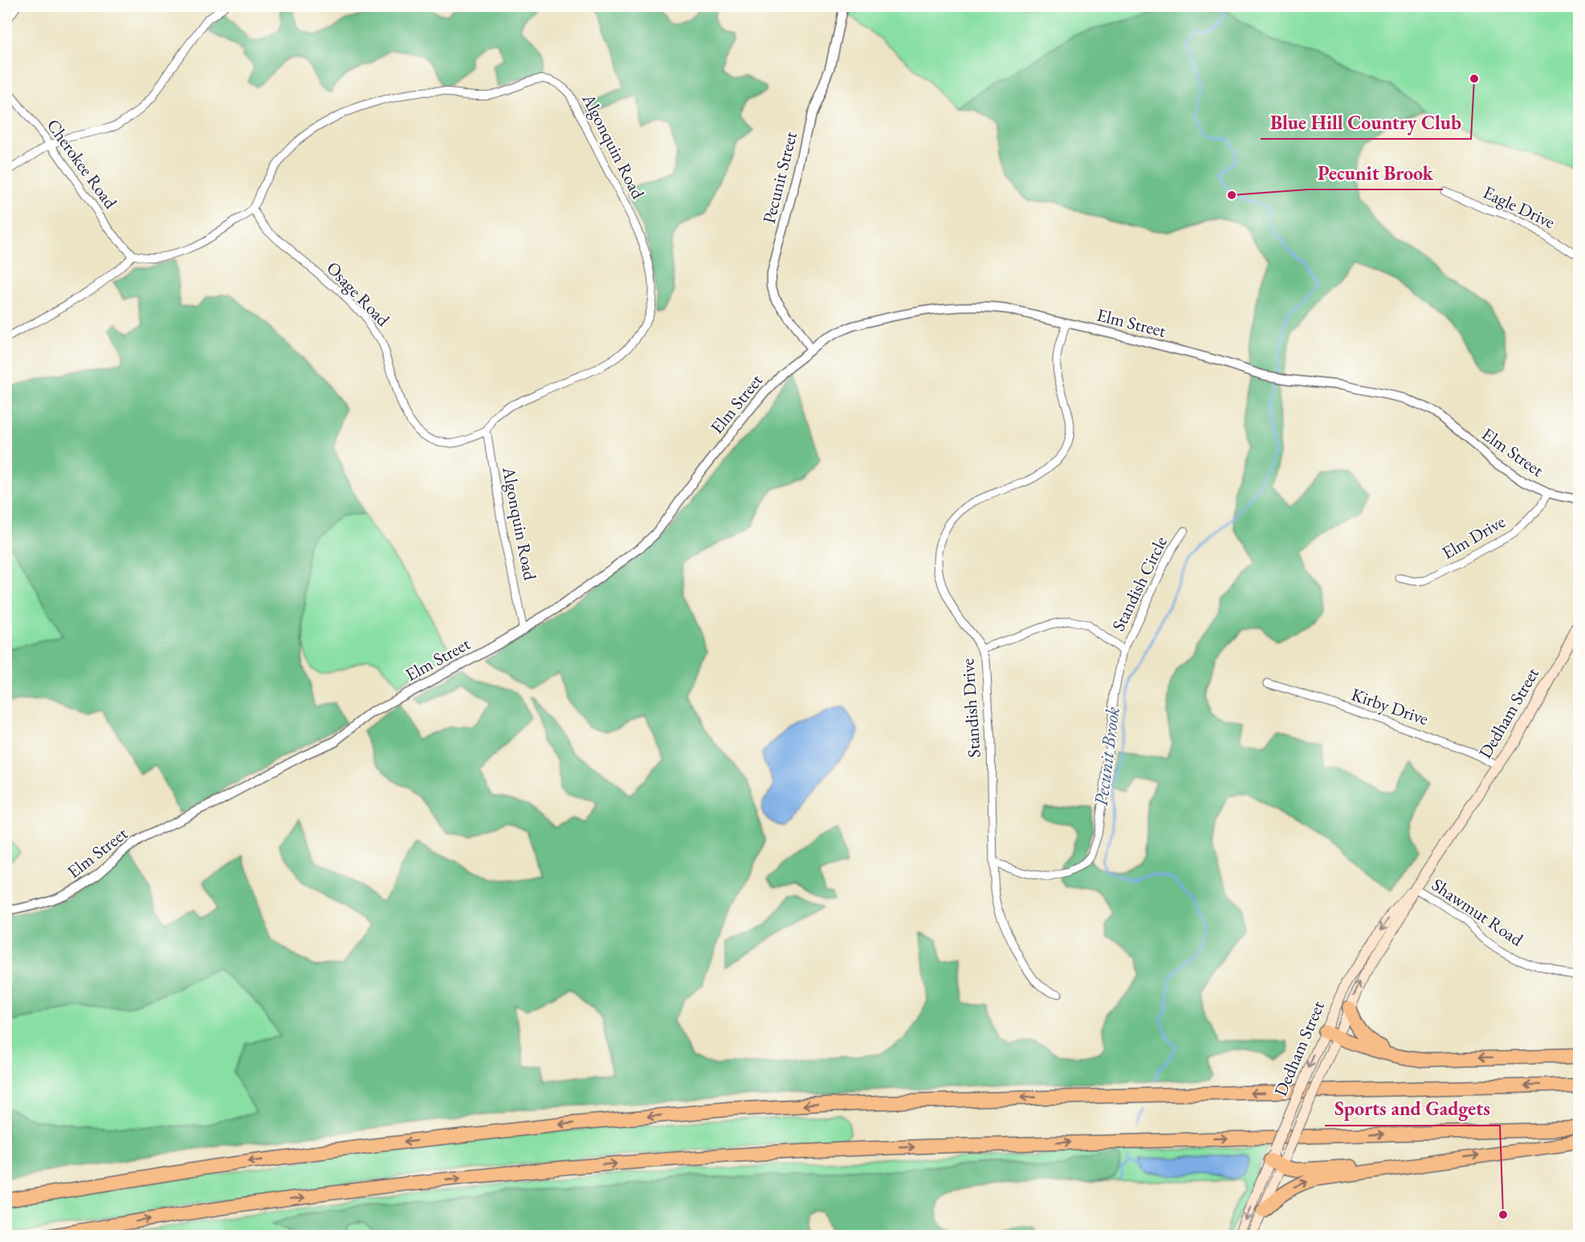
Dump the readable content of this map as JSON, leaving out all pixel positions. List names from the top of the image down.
{
  "streets": {
    "main road": ["Dedham Street"],
    "street": [
      "Algonquin Road",
      "Cherokee Road",
      "Pecunit Street",
      "Eagle Drive",
      "Osage Road",
      "Elm Street",
      "Elm Drive",
      "Standish Circle",
      "Kirby Drive",
      "Standish Drive",
      "Shawmut Road"
    ]
  },
  "crossings": [
    ["Algonquin Road", "Cherokee Road"],
    ["Algonquin Road", "Osage Road"],
    ["Algonquin Road", "Elm Street"],
    ["Pecunit Street", "Elm Street"],
    ["Elm Street", "Elm Drive"],
    ["Elm Street", "Standish Drive"],
    ["Kirby Drive", "Dedham Street"],
    ["Dedham Street", "Shawmut Road"]
  ],
  "water": ["Pecunit Brook"],
  "places": ["Blue Hill Country Club", "Pecunit Brook", "Sports and Gadgets"]
}
